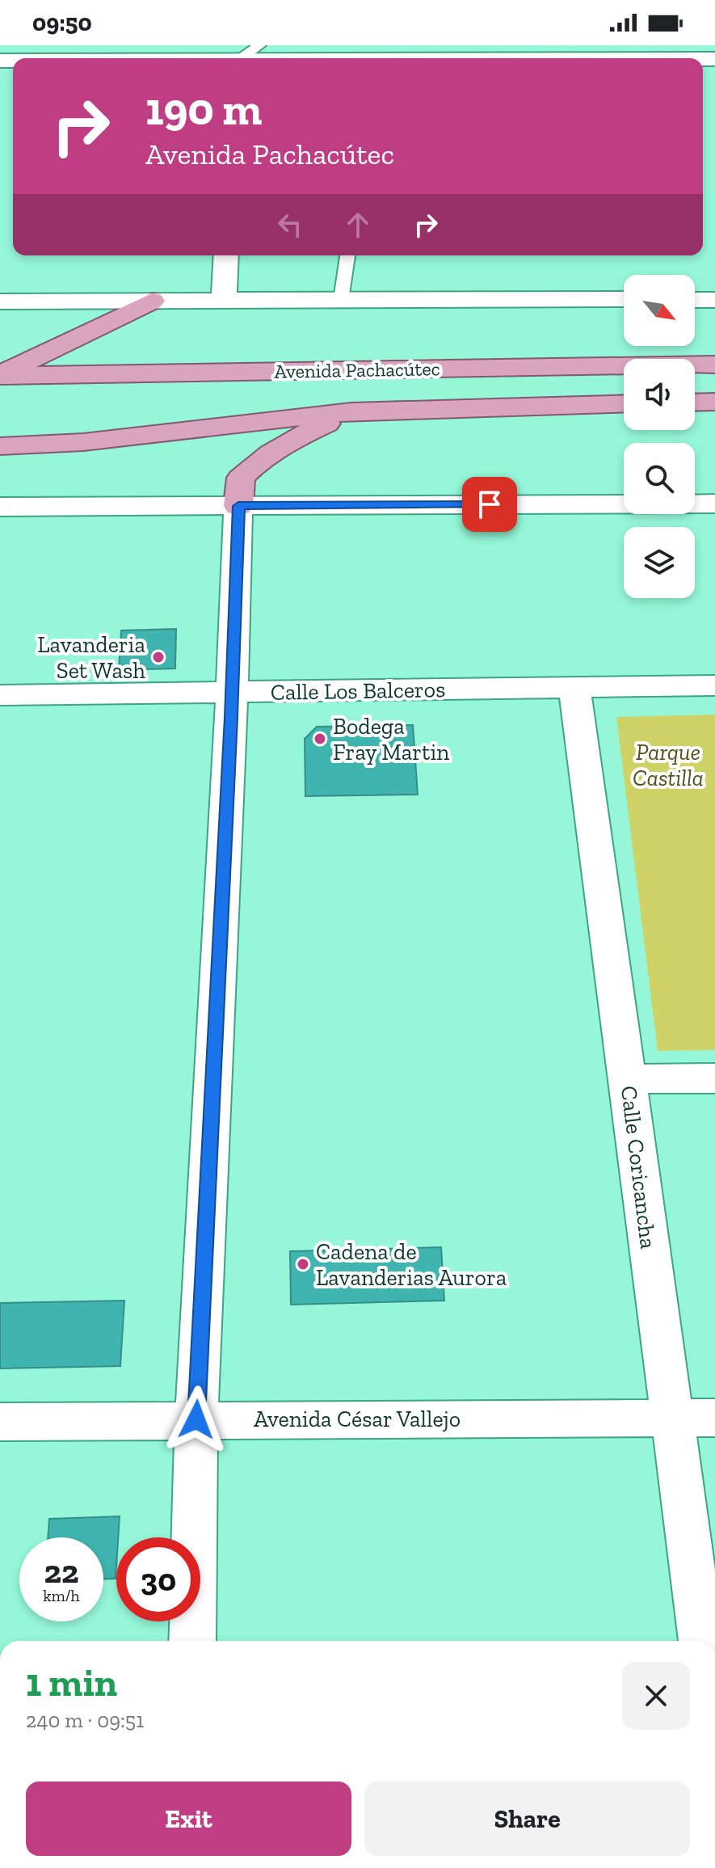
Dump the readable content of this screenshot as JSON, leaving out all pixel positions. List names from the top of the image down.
{
  "streets": {
    "main road": ["Avenida Pachacútec"],
    "street": ["Calle Los Balceros", "Calle Coricancha", "Avenida César Vallejo"]
  },
  "crossings": [
    ["Calle Los Balceros", "Calle Coricancha"],
    ["Calle Coricancha", "Avenida César Vallejo"]
  ],
  "parks": ["Parque Castilla"],
  "places": ["Lavanderia Set Wash", "Bodega Fray Martin", "Cadena de Lavanderias Aurora"],
  "north": "bottom right",
  "page": {
    "status": "09:50",
    "turn": ["190 m", "Avenida Pachacútec"],
    "speed": "22 km/h",
    "limit": "30",
    "heading": ["1 min", "240 m · 09:51"],
    "buttons": ["Exit", "Share"]
  }
}
